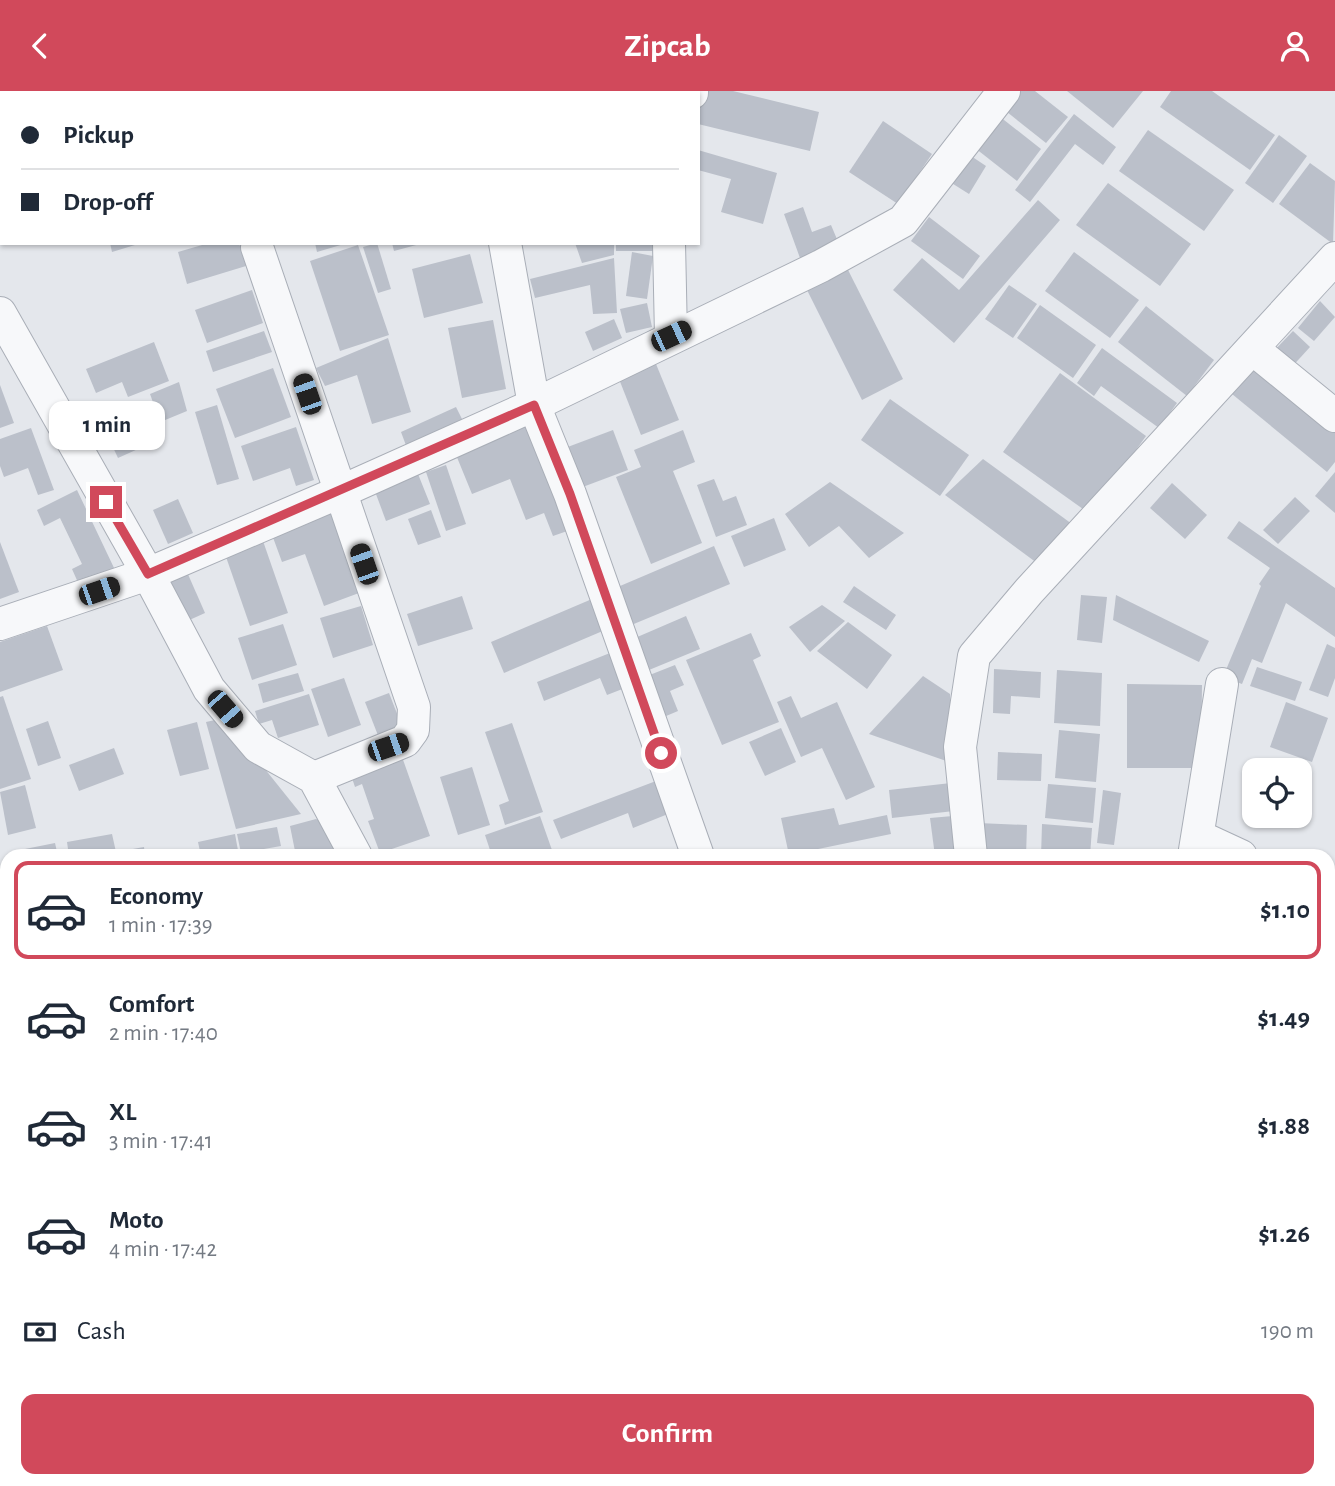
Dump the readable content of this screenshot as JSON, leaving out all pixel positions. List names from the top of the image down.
{
  "page": {
    "header": "Zipcab",
    "banner": ["Pickup", "Drop-off"],
    "bubble": "1 min",
    "list": [
      {
        "name": "Economy",
        "note": "1 min · 17:39",
        "value": "$1.10"
      },
      {
        "name": "Comfort",
        "note": "2 min · 17:40",
        "value": "$1.49"
      },
      {
        "name": "XL",
        "note": "3 min · 17:41",
        "value": "$1.88"
      },
      {
        "name": "Moto",
        "note": "4 min · 17:42",
        "value": "$1.26"
      }
    ],
    "pay": ["Cash", "190 m"],
    "buttons": "Confirm"
  }
}
